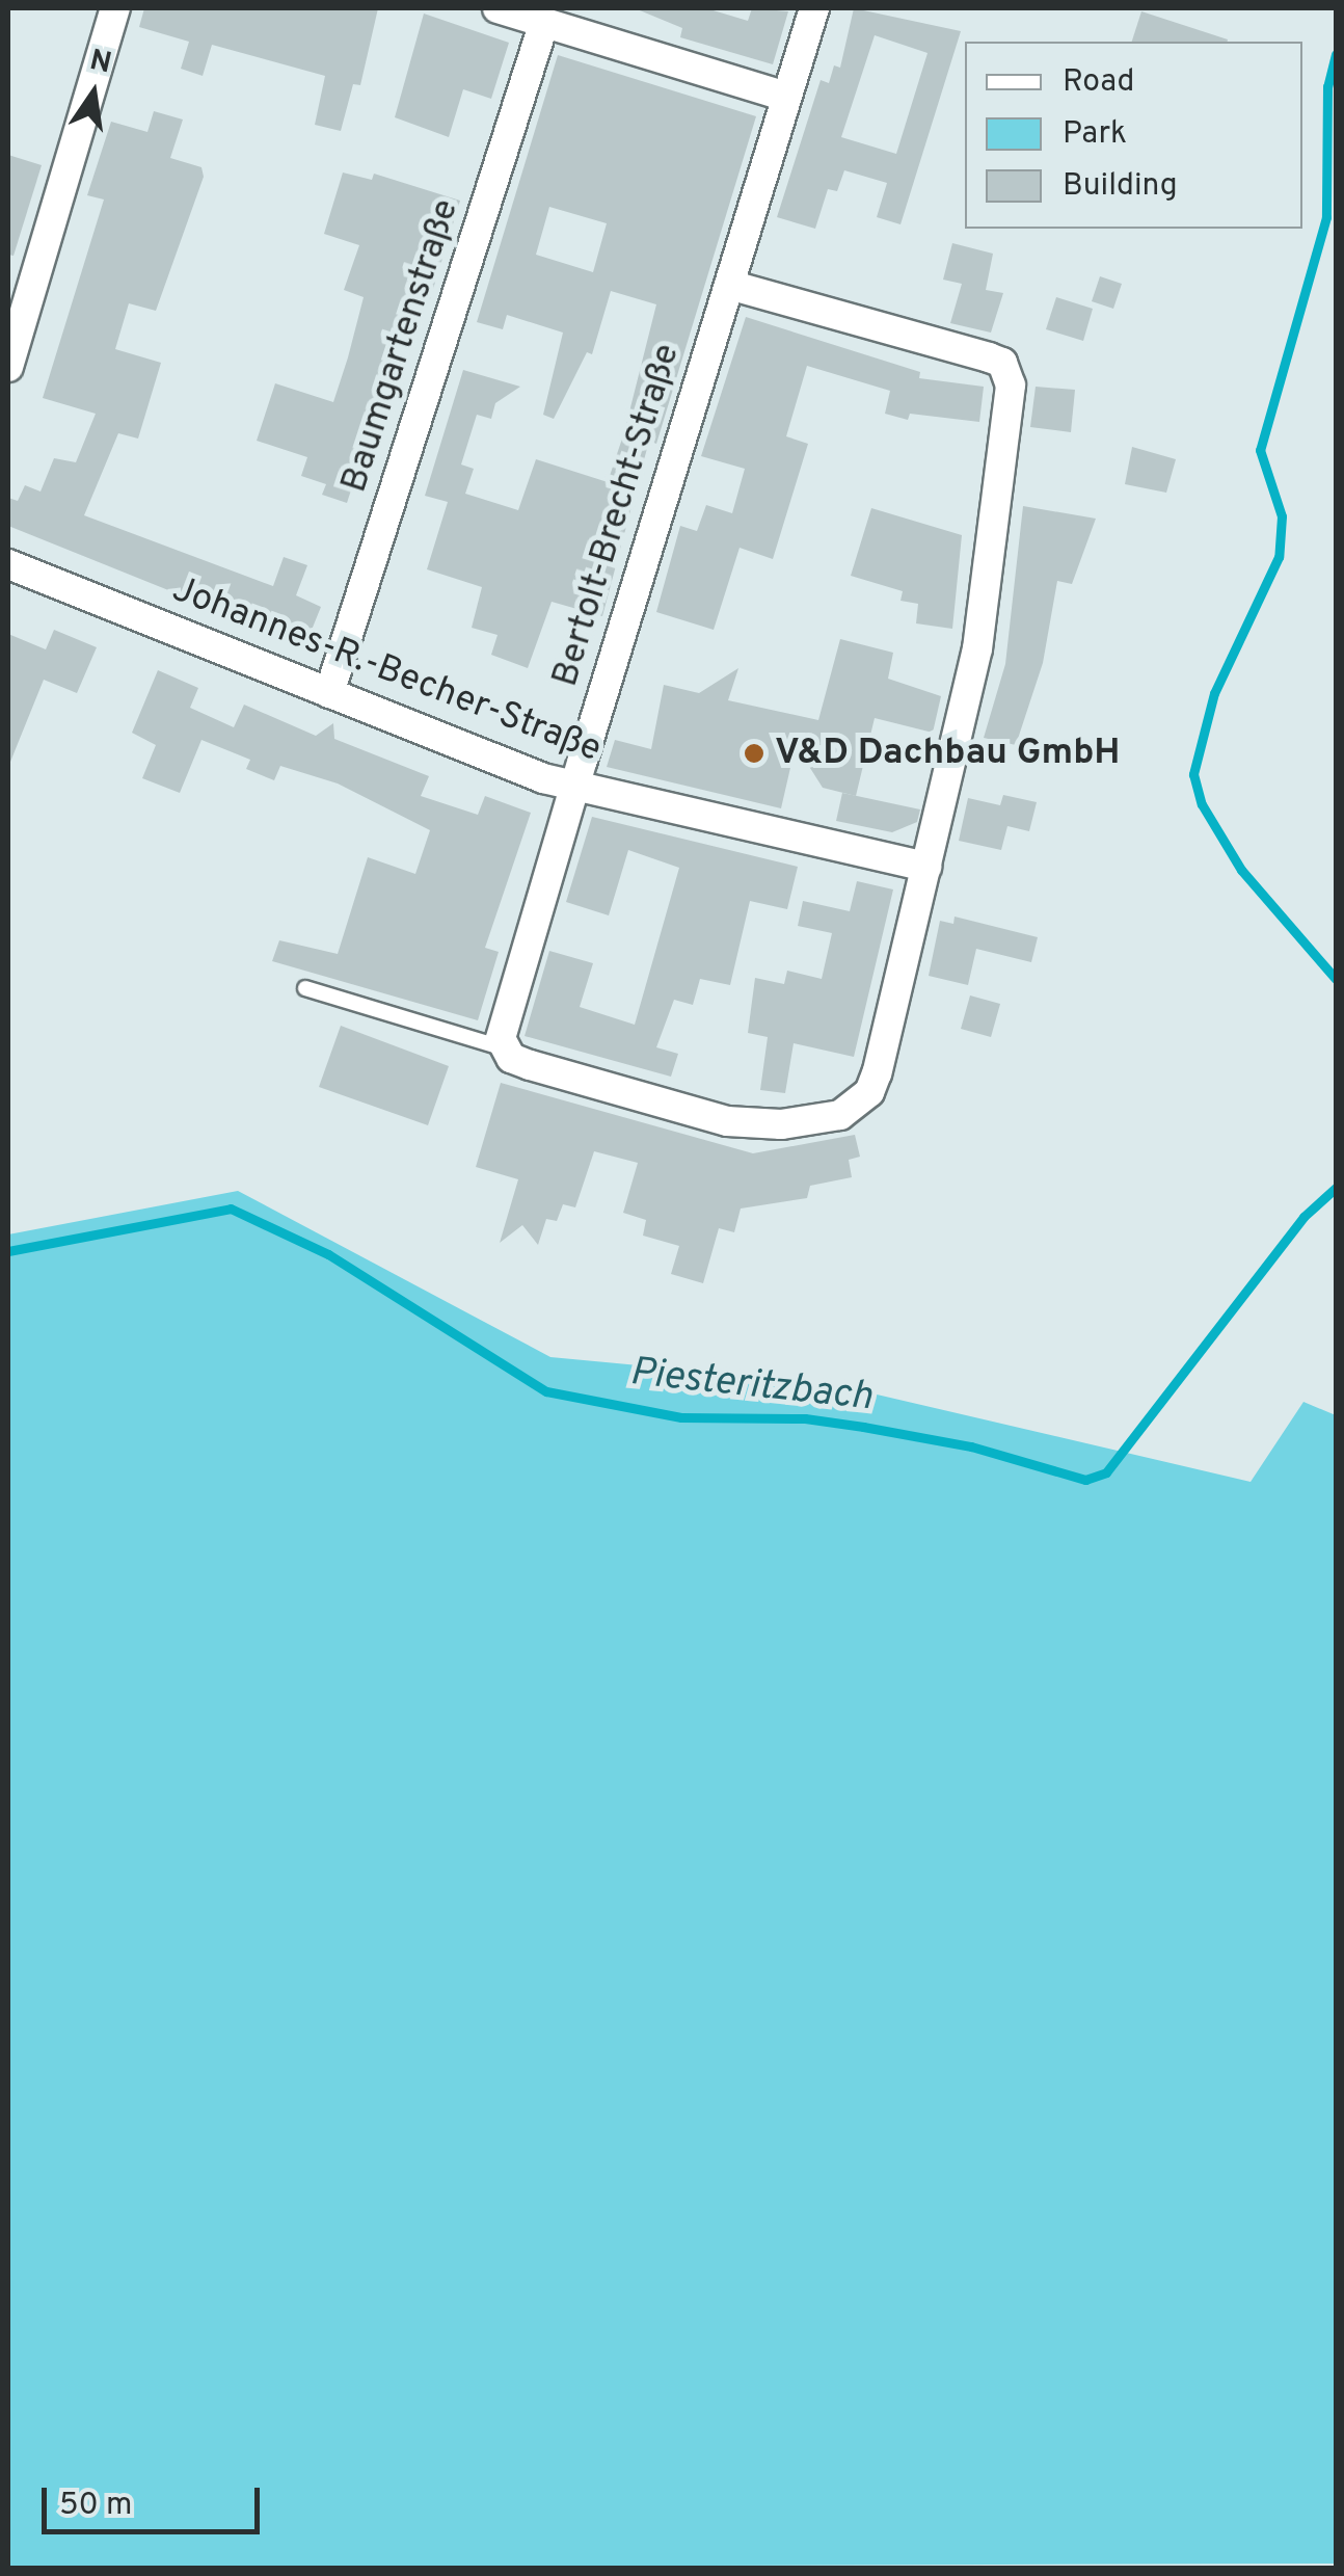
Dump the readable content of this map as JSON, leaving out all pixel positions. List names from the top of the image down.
{
  "streets": {
    "street": ["Baumgartenstraße", "Bertolt-Brecht-Straße", "Johannes-R.-Becher-Straße"]
  },
  "crossings": [
    ["Baumgartenstraße", "Johannes-R.-Becher-Straße"],
    ["Bertolt-Brecht-Straße", "Johannes-R.-Becher-Straße"]
  ],
  "water": ["Piesteritzbach"],
  "places": ["V&D Dachbau GmbH"],
  "legend": ["Road", "Park", "Building"],
  "scale_bar": "50 m",
  "north": "top"
}
